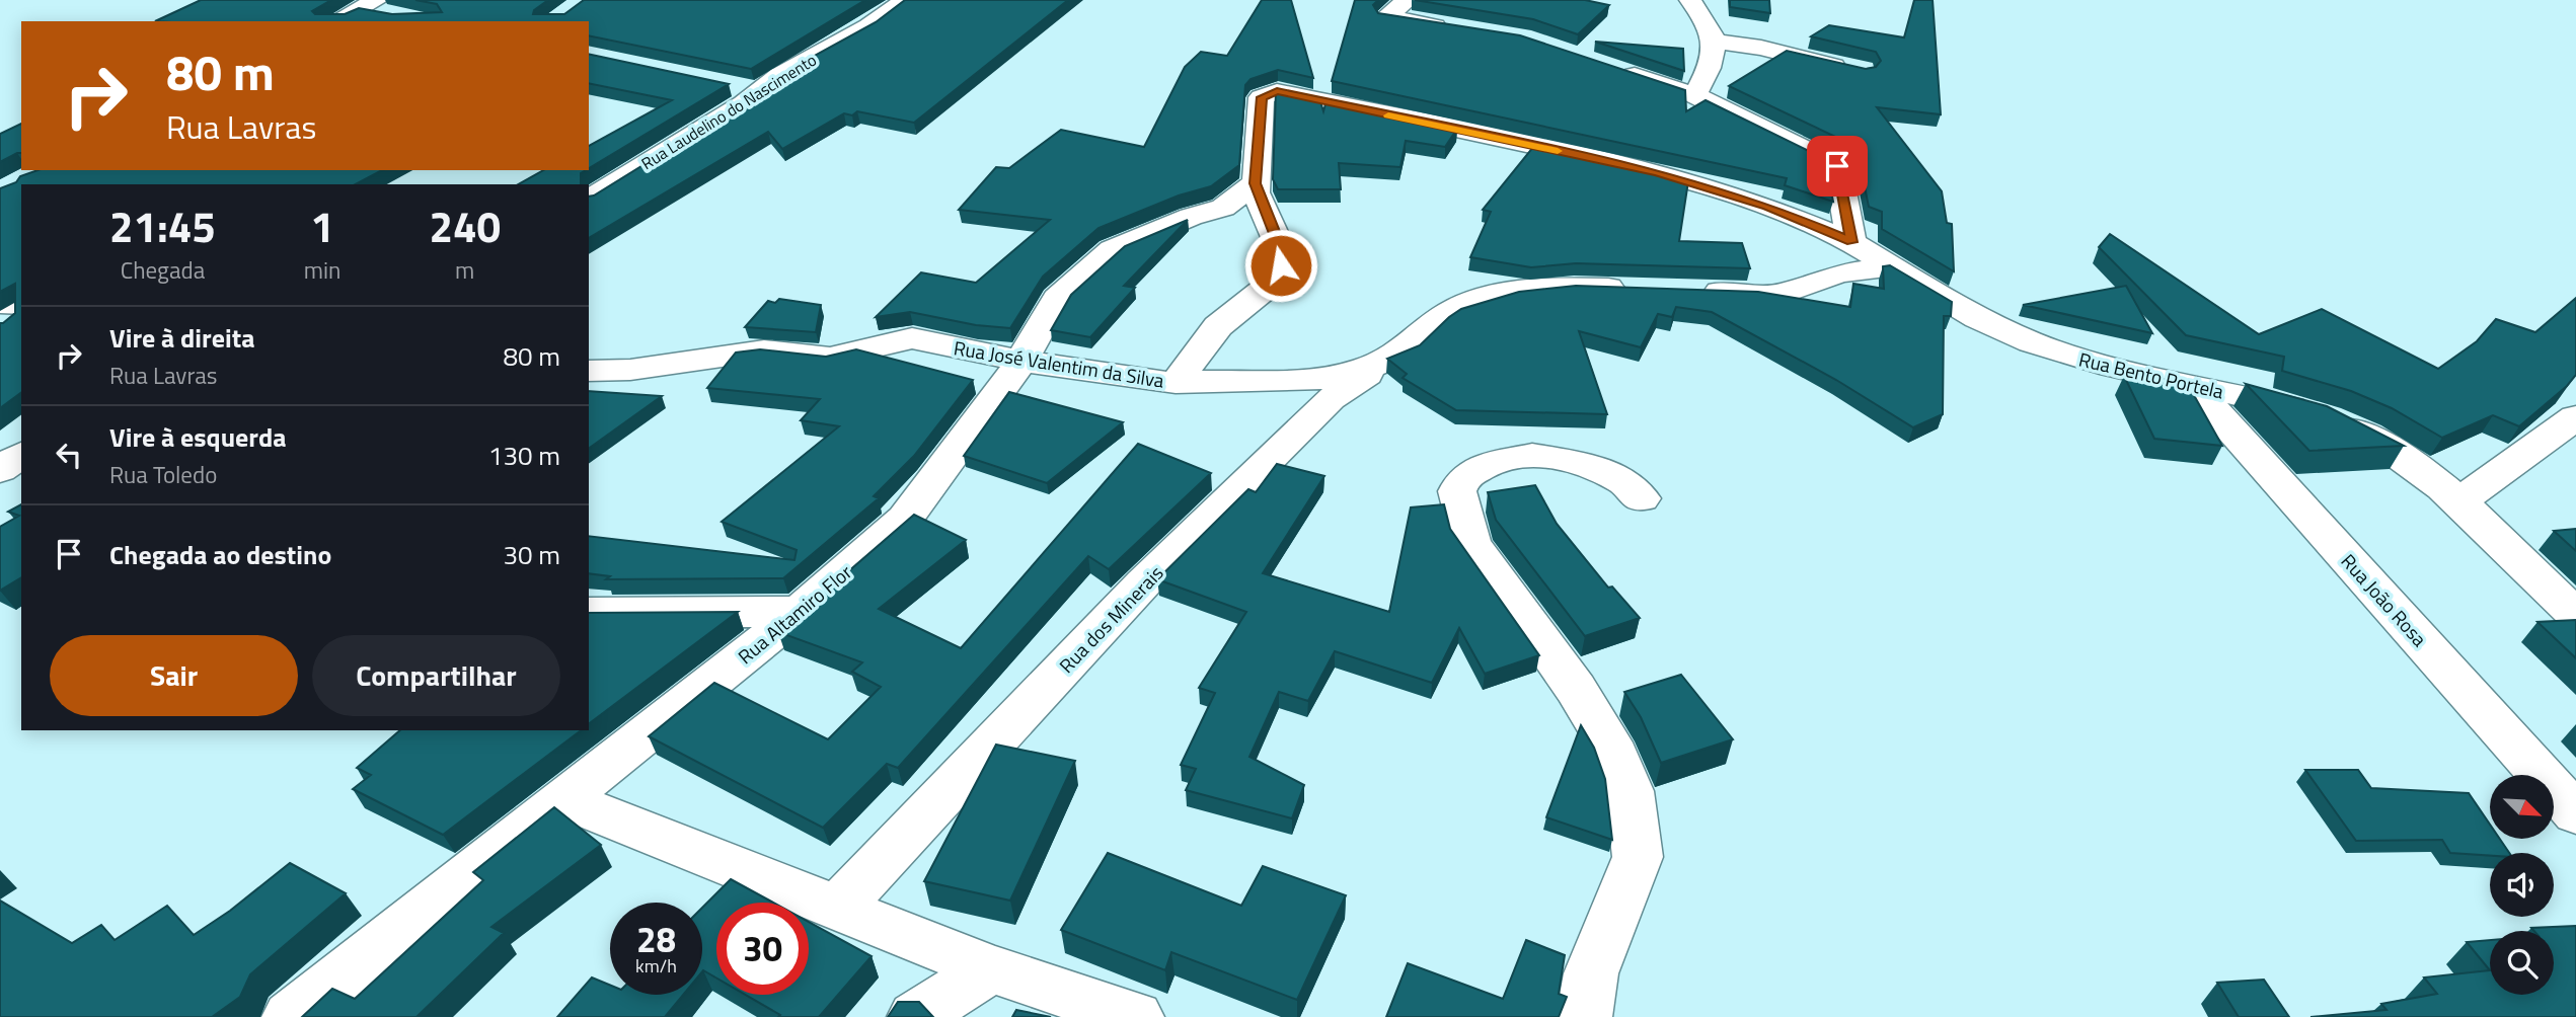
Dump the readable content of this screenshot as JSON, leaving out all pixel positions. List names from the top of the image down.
{
  "streets": {
    "street": [
      "Rua Laudelino do Nascimento",
      "Rua José Valentim da Silva",
      "Rua Bento Portela",
      "Rua João Rosa",
      "Rua Altamiro Flor",
      "Rua dos Minerais"
    ]
  },
  "crossings": [
    ["Rua José Valentim da Silva", "Rua Altamiro Flor"],
    ["Rua José Valentim da Silva", "Rua dos Minerais"],
    ["Rua Bento Portela", "Rua João Rosa"],
    ["Rua Bento Portela", "Rua Altamiro Flor"]
  ],
  "north": "bottom right",
  "page": {
    "turn": ["80 m", "Rua Lavras"],
    "eta": [
      "21:45",
      "Chegada",
      "1",
      "min",
      "240",
      "m"
    ],
    "list": [
      {
        "name": "Vire à direita",
        "note": "Rua Lavras",
        "value": "80 m"
      },
      {
        "name": "Vire à esquerda",
        "note": "Rua Toledo",
        "value": "130 m"
      },
      {
        "name": "Chegada ao destino",
        "value": "30 m"
      }
    ],
    "buttons": ["Sair", "Compartilhar"],
    "speed": "28 km/h",
    "limit": "30"
  }
}
